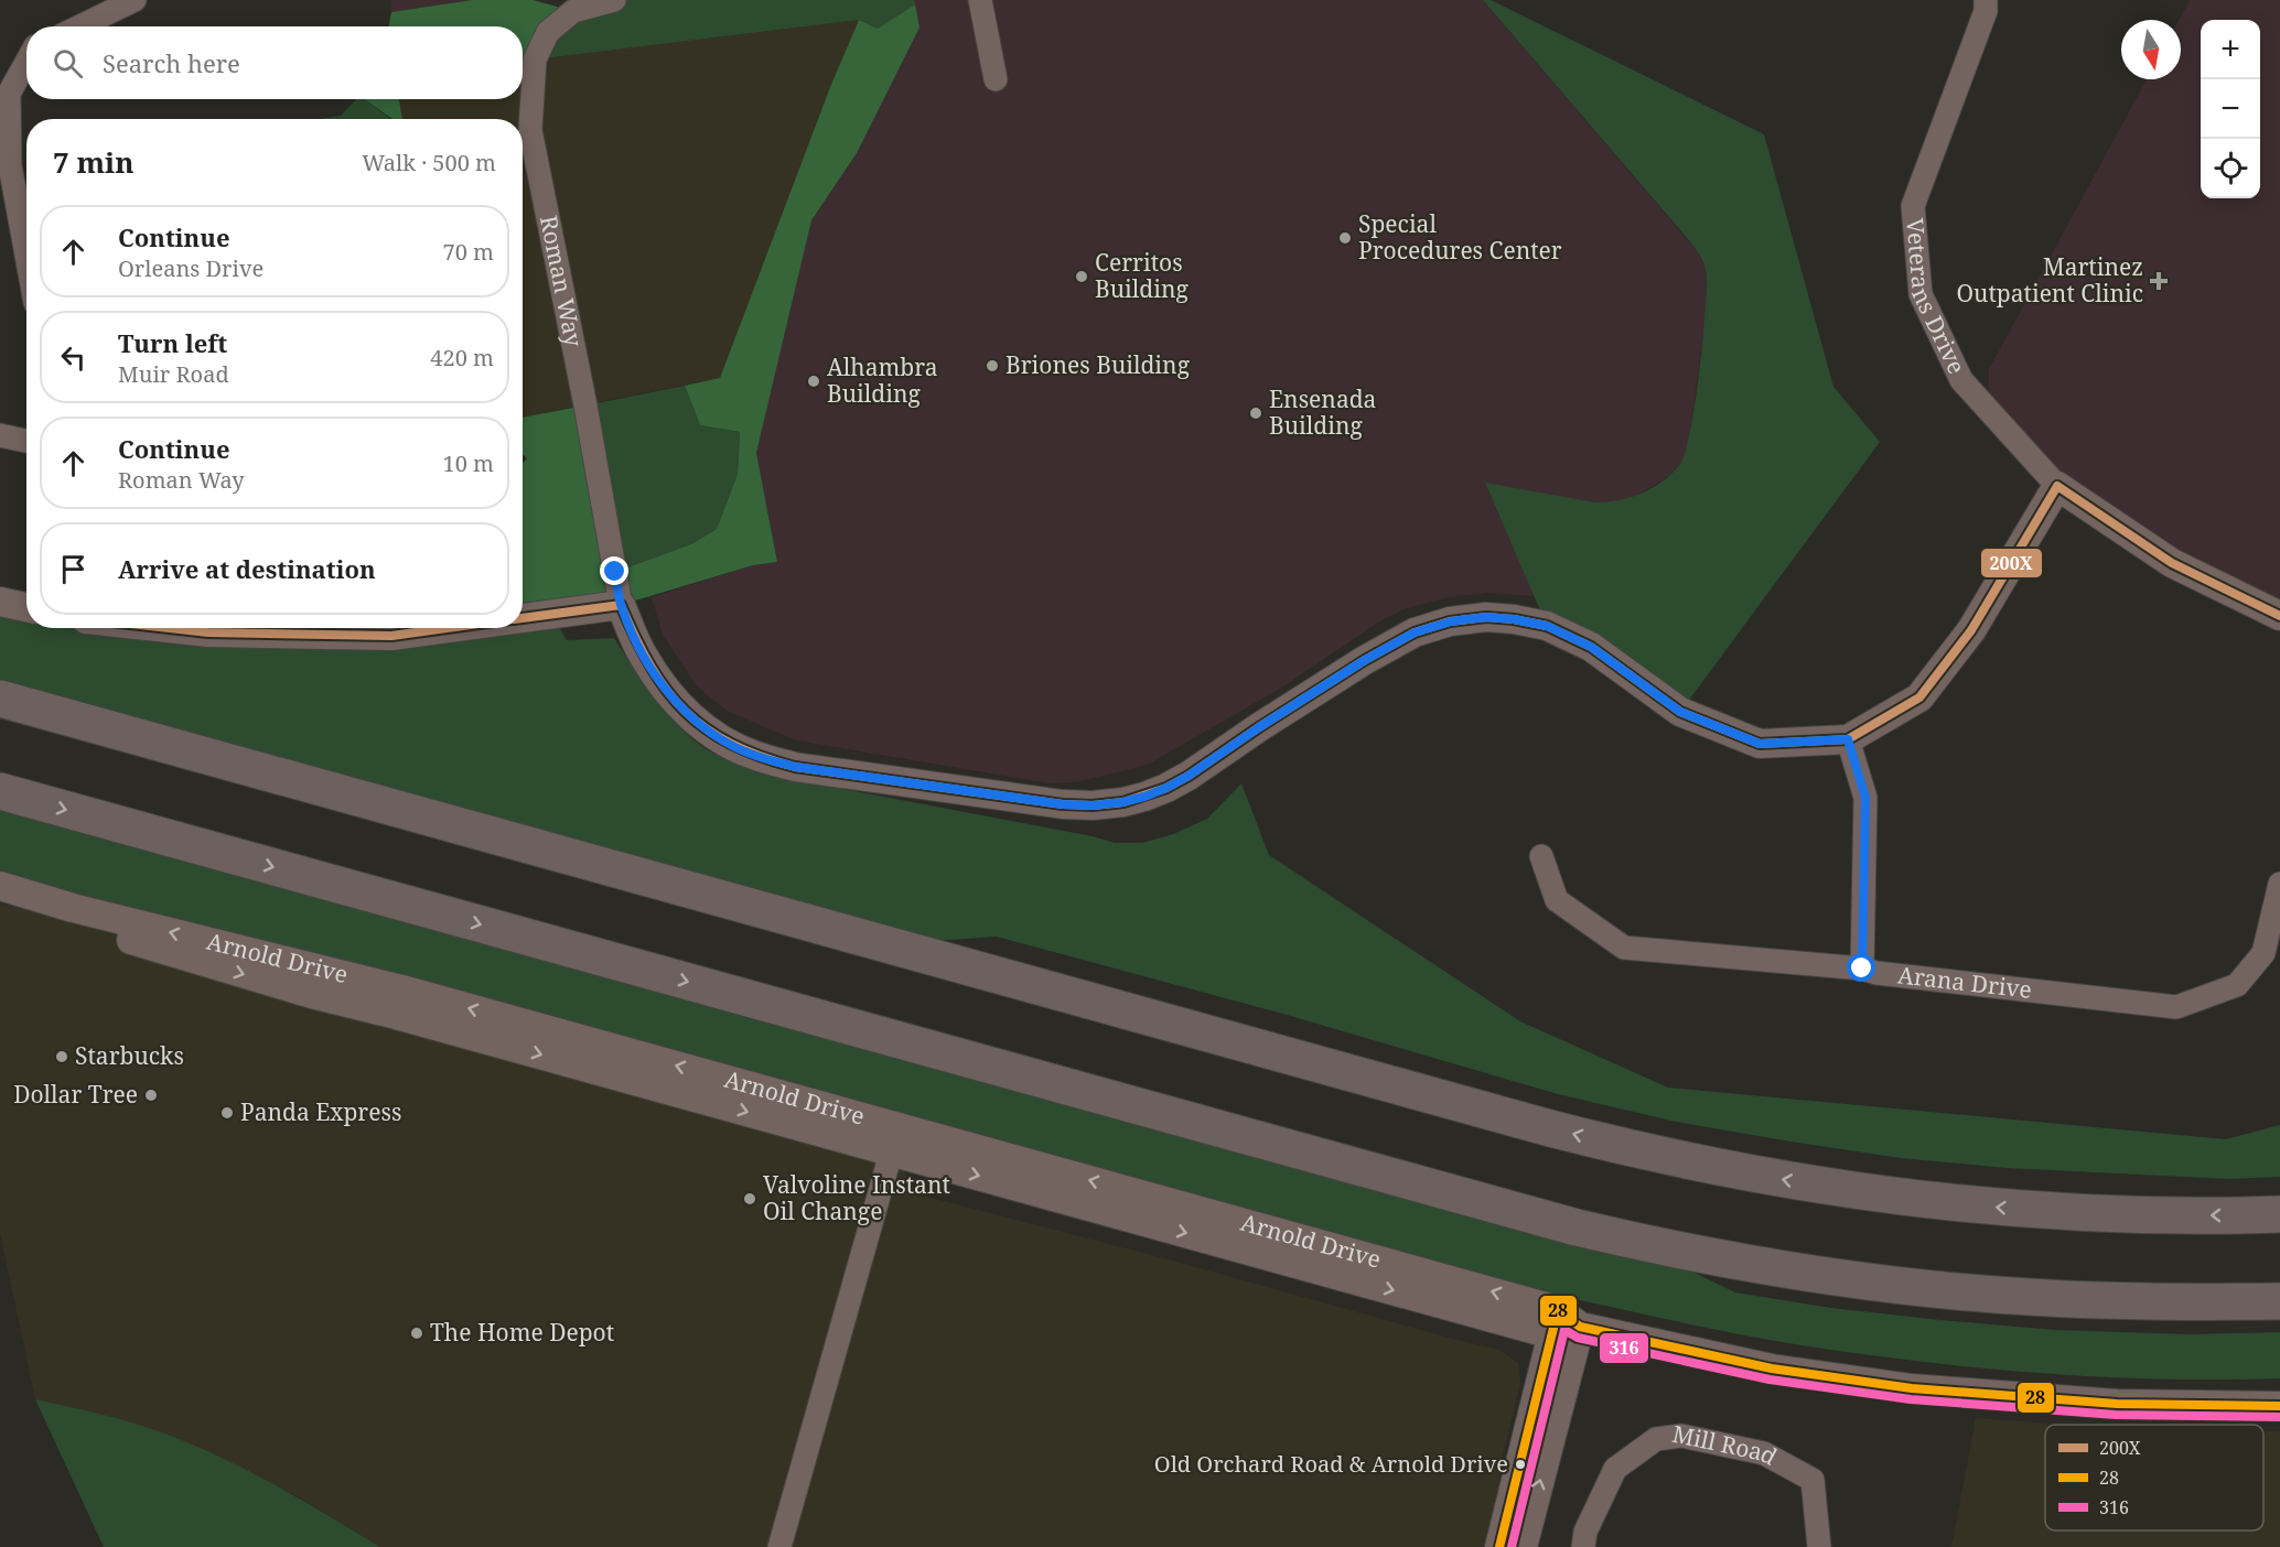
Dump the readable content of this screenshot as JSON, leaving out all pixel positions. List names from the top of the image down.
{
  "streets": {
    "street": [
      "Roman Way",
      "Veterans Drive",
      "Arnold Drive",
      "Arana Drive",
      "Mill Road"
    ]
  },
  "places": {
    "other": [
      "Special Procedures Center",
      "Cerritos Building",
      "Briones Building",
      "Alhambra Building",
      "Ensenada Building",
      "Starbucks",
      "Dollar Tree",
      "Panda Express",
      "Valvoline Instant Oil Change",
      "The Home Depot",
      "Old Orchard Road & Arnold Drive"
    ],
    "health": ["Martinez Outpatient Clinic"]
  },
  "lines": ["transit line 200X", "transit line 28", "transit line 316"],
  "legend": ["200X", "28", "316"],
  "north": "bottom",
  "page": {
    "map_buttons": ["+", "−"],
    "search": "Search here",
    "heading": ["7 min", "Walk · 500 m"],
    "list": [
      ["Continue", "Orleans Drive", "70 m"],
      ["Turn left", "Muir Road", "420 m"],
      ["Continue", "Roman Way", "10 m"],
      "Arrive at destination"
    ]
  }
}
